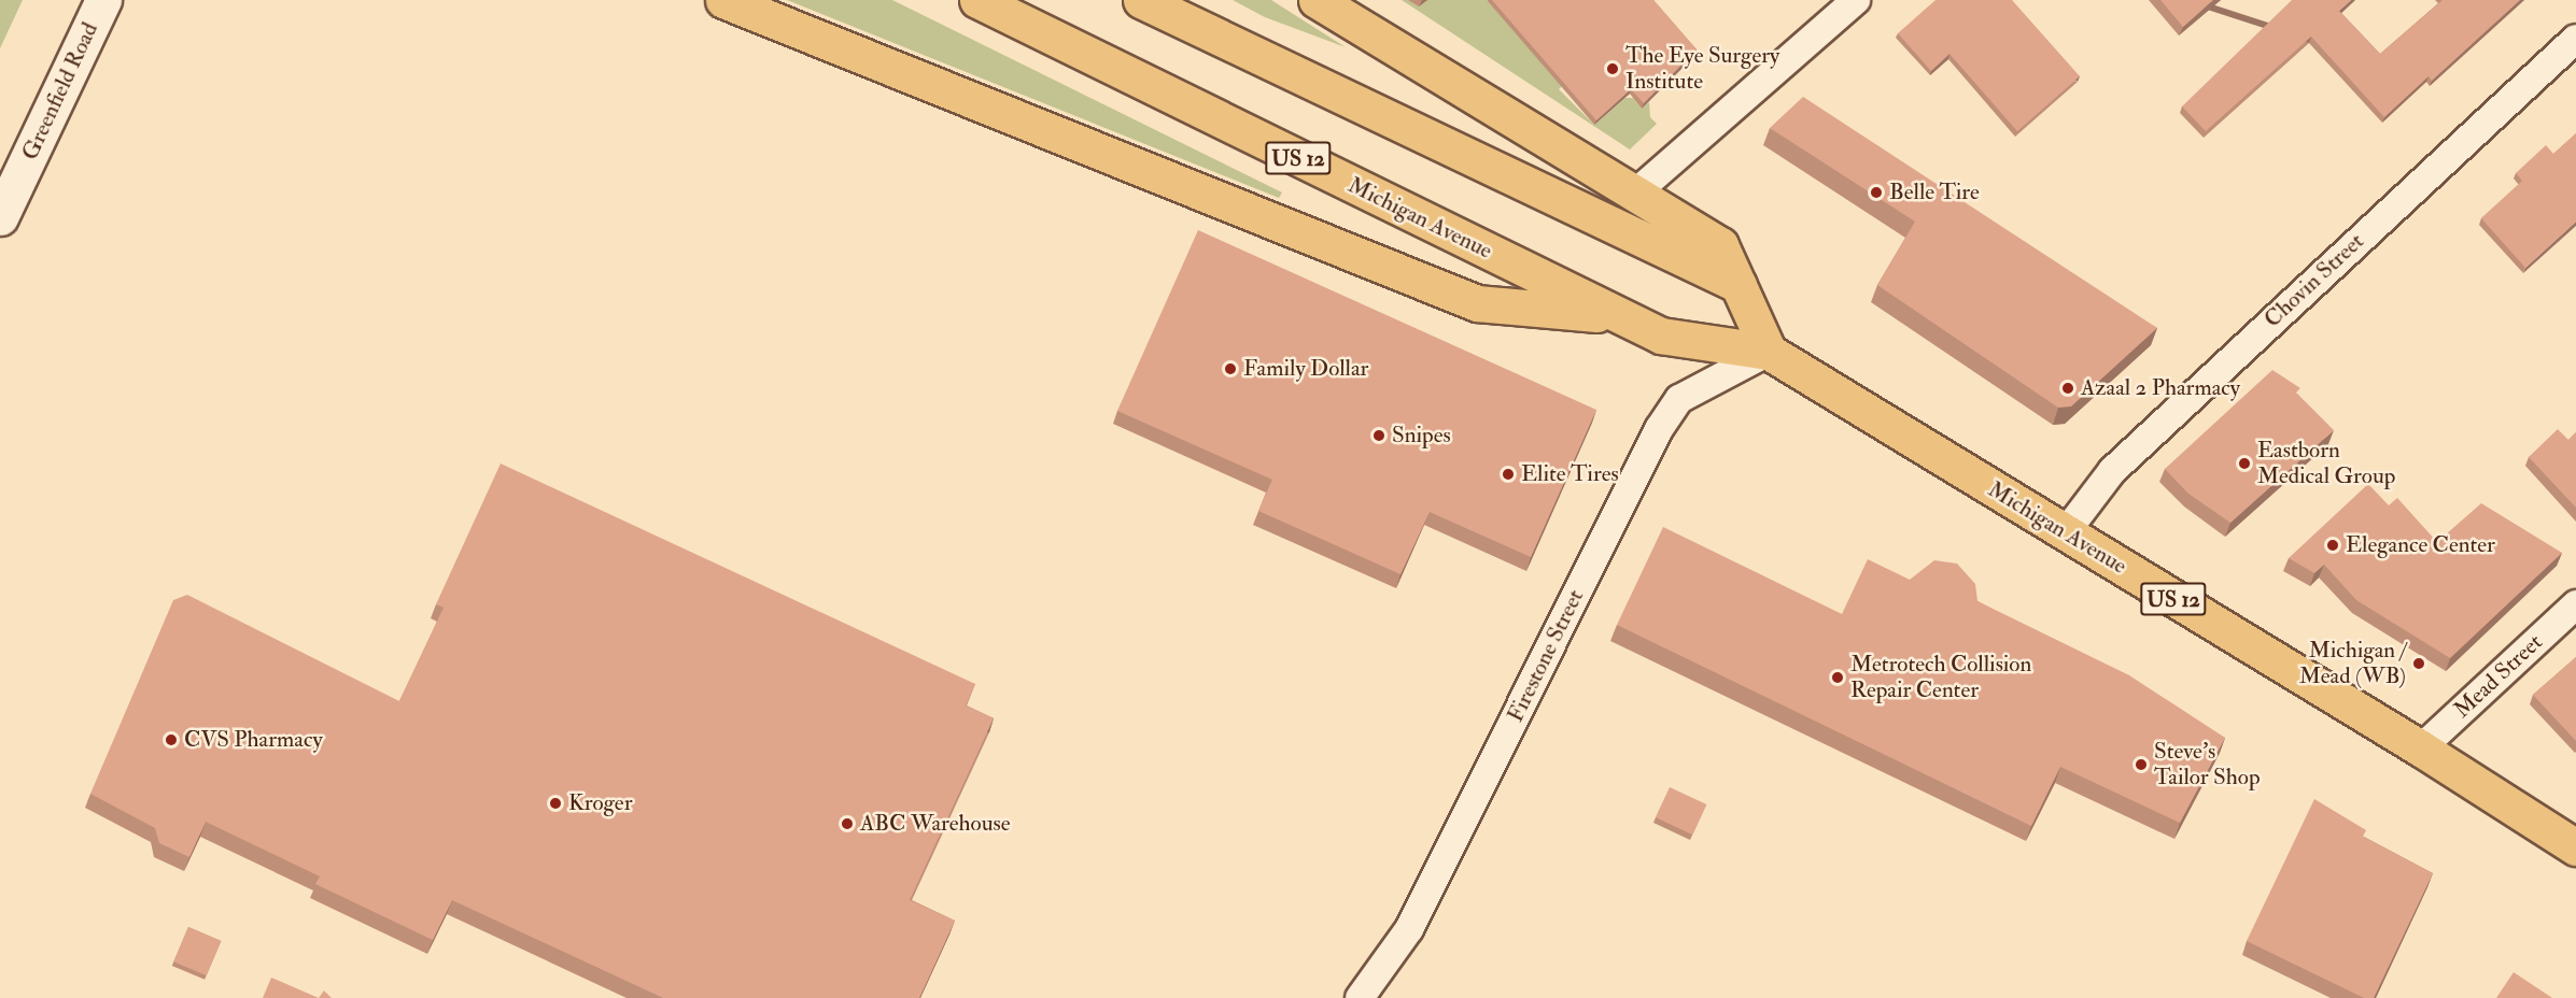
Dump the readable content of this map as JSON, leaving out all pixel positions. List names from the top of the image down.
{
  "streets": {
    "main road": ["Greenfield Road", "US 12", "Michigan Avenue"],
    "street": ["Chovin Street", "Firestone Street", "Mead Street"]
  },
  "crossings": [
    ["Michigan Avenue", "Chovin Street"],
    ["Michigan Avenue", "Firestone Street"],
    ["Michigan Avenue", "Mead Street"]
  ],
  "places": [
    "The Eye Surgery Institute",
    "Belle Tire",
    "Family Dollar",
    "Azaal 2 Pharmacy",
    "Snipes",
    "Eastborn Medical Group",
    "Elite Tires",
    "Elegance Center",
    "Michigan / Mead (WB)",
    "Metrotech Collision Repair Center",
    "CVS Pharmacy",
    "Steve's Tailor Shop",
    "Kroger",
    "ABC Warehouse"
  ]
}
